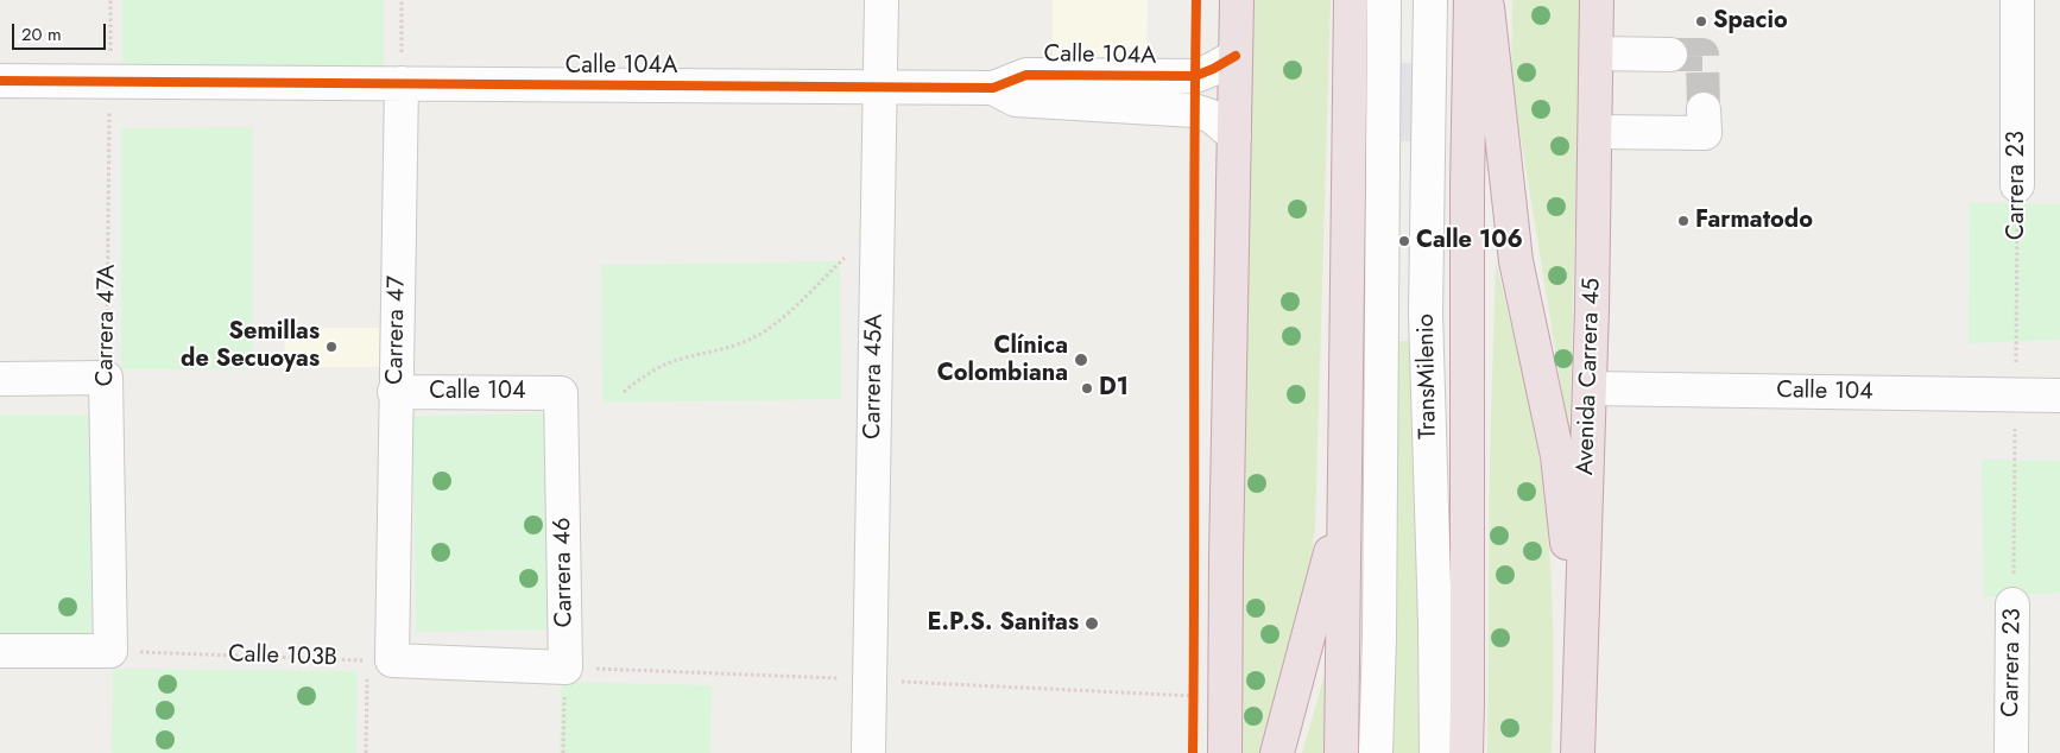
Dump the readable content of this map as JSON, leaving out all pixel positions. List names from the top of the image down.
{
  "streets": {
    "highway": ["Avenida Carrera 45"],
    "street": [
      "Calle 104A",
      "Carrera 23",
      "Carrera 47A",
      "Carrera 47",
      "Carrera 45A",
      "TransMilenio",
      "Calle 104",
      "Carrera 46"
    ],
    "path": ["Calle 103B"]
  },
  "crossings": [
    ["Calle 104A", "Carrera 47A"],
    ["Calle 104A", "Carrera 47"],
    ["Calle 104A", "Carrera 45A"],
    ["Carrera 47A", "Calle 103B"],
    ["Carrera 47", "Calle 104"],
    ["Carrera 47", "Calle 103B"],
    ["Avenida Carrera 45", "Calle 104"],
    ["Calle 104", "Carrera 46"]
  ],
  "places": [
    "Spacio",
    "Farmatodo",
    "Calle 106",
    "Semillas de Secuoyas",
    "Clínica Colombiana",
    "D1",
    "E.P.S. Sanitas"
  ],
  "scale_bar": "20 m"
}
